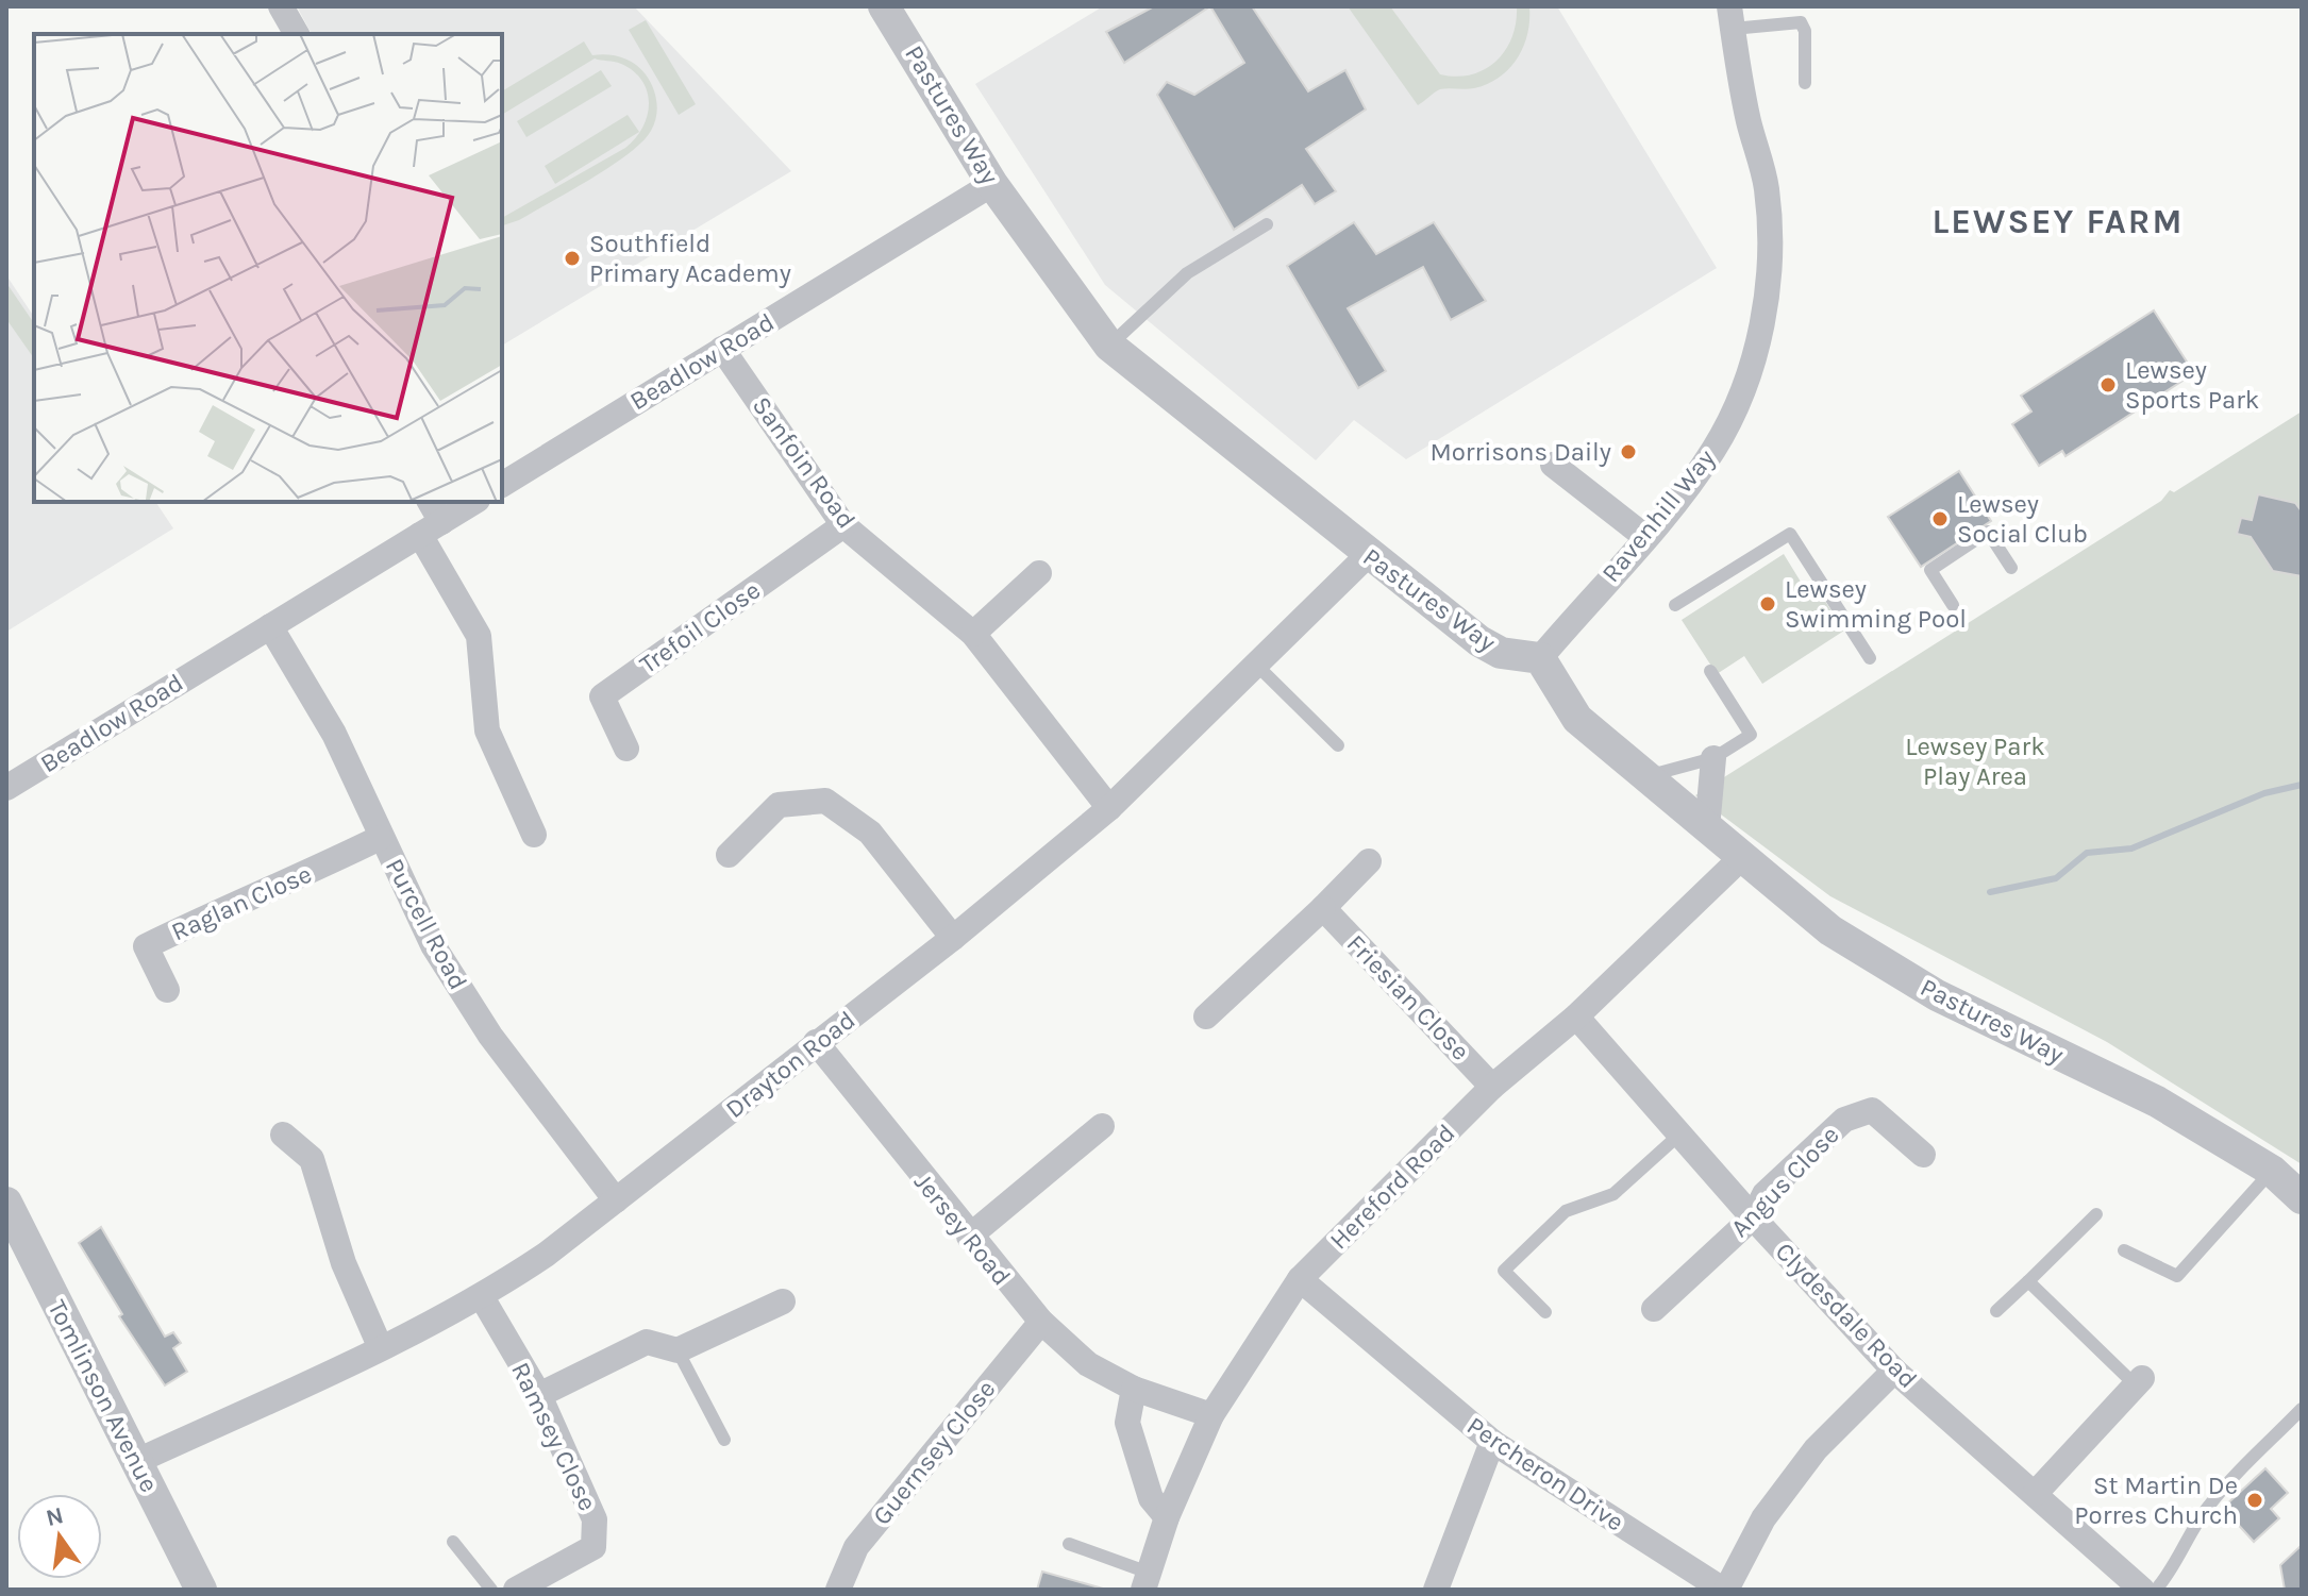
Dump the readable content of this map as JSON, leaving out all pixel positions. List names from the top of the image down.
{
  "streets": {
    "street": [
      "Pastures Way",
      "Beadlow Road",
      "Sanfoin Road",
      "Ravenhill Way",
      "Trefoil Close",
      "Raglan Close",
      "Purcell Road",
      "Friesian Close",
      "Drayton Road",
      "Angus Close",
      "Hereford Road",
      "Jersey Road",
      "Clydesdale Road",
      "Tomlinson Avenue",
      "Ramsey Close",
      "Guernsey Close",
      "Percheron Drive"
    ]
  },
  "crossings": [
    ["Pastures Way", "Beadlow Road"],
    ["Pastures Way", "Ravenhill Way"],
    ["Pastures Way", "Drayton Road"],
    ["Pastures Way", "Hereford Road"],
    ["Beadlow Road", "Sanfoin Road"],
    ["Beadlow Road", "Purcell Road"],
    ["Sanfoin Road", "Trefoil Close"],
    ["Sanfoin Road", "Drayton Road"],
    ["Raglan Close", "Purcell Road"],
    ["Purcell Road", "Drayton Road"],
    ["Friesian Close", "Hereford Road"],
    ["Drayton Road", "Jersey Road"],
    ["Drayton Road", "Tomlinson Avenue"],
    ["Drayton Road", "Ramsey Close"],
    ["Angus Close", "Clydesdale Road"],
    ["Hereford Road", "Jersey Road"],
    ["Hereford Road", "Clydesdale Road"],
    ["Hereford Road", "Percheron Drive"],
    ["Jersey Road", "Guernsey Close"]
  ],
  "districts": ["LEWSEY FARM"],
  "parks": ["Lewsey Park Play Area"],
  "places": [
    "Southfield Primary Academy",
    "Lewsey Sports Park",
    "Morrisons Daily",
    "Lewsey Social Club",
    "Lewsey Swimming Pool",
    "St Martin De Porres Church"
  ],
  "north": "top"
}
